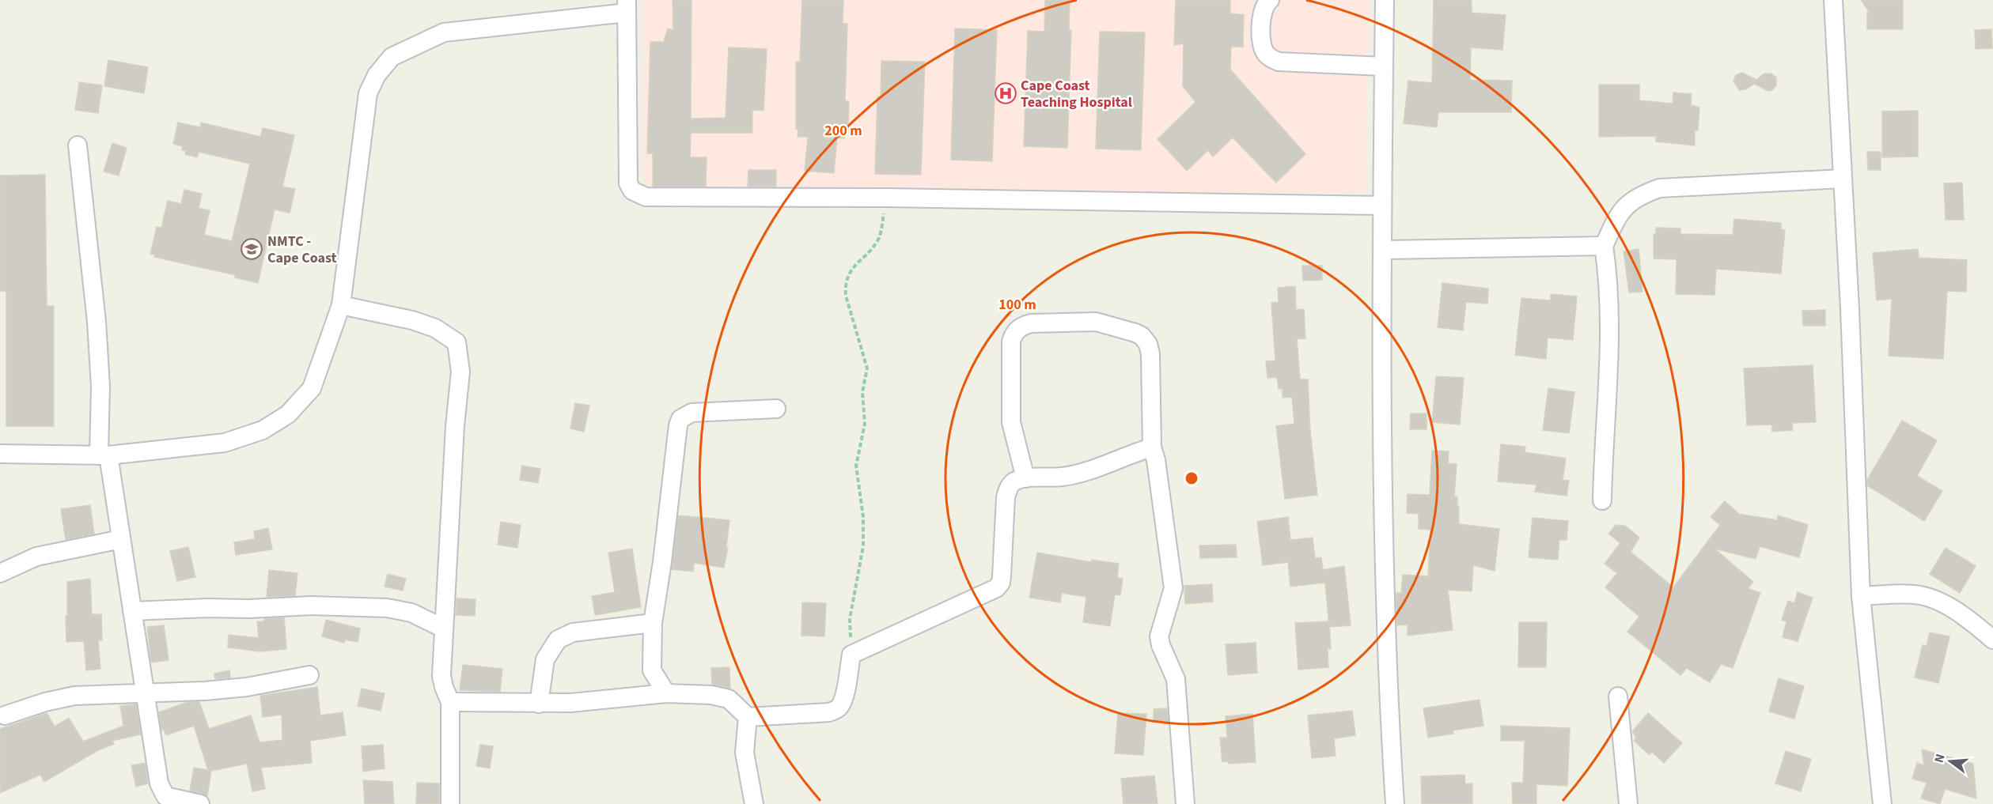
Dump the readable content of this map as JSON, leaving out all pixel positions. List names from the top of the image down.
{
  "places": {
    "hospital": ["Cape Coast Teaching Hospital"],
    "school or university": ["NMTC - Cape Coast"]
  },
  "north": "left",
  "rings": ["200 m", "100 m"]
}
